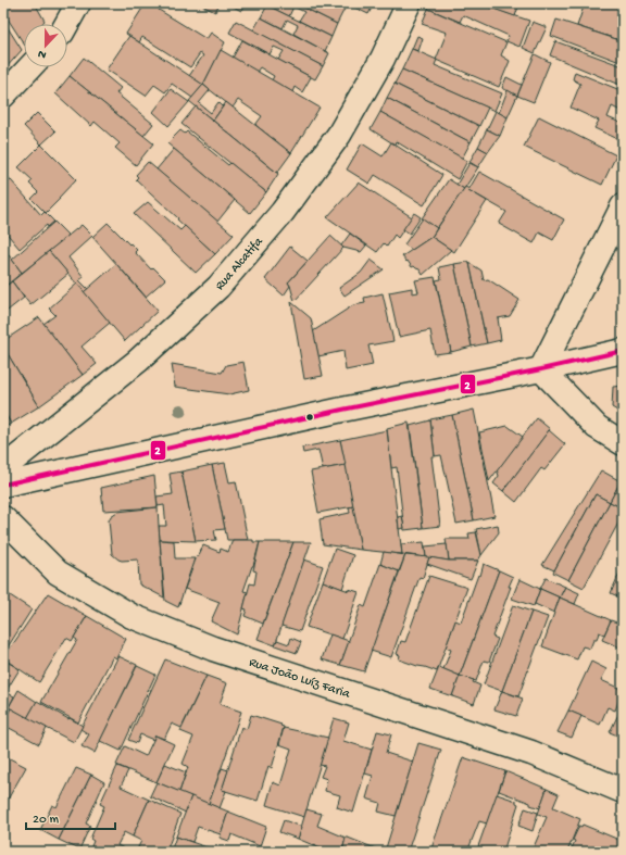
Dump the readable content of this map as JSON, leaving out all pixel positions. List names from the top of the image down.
{
  "streets": {
    "street": ["Rua Alcatifa", "Rua João Luíz Faria"]
  },
  "lines": ["transit line 2"],
  "scale_bar": "20 m",
  "north": "bottom"
}
